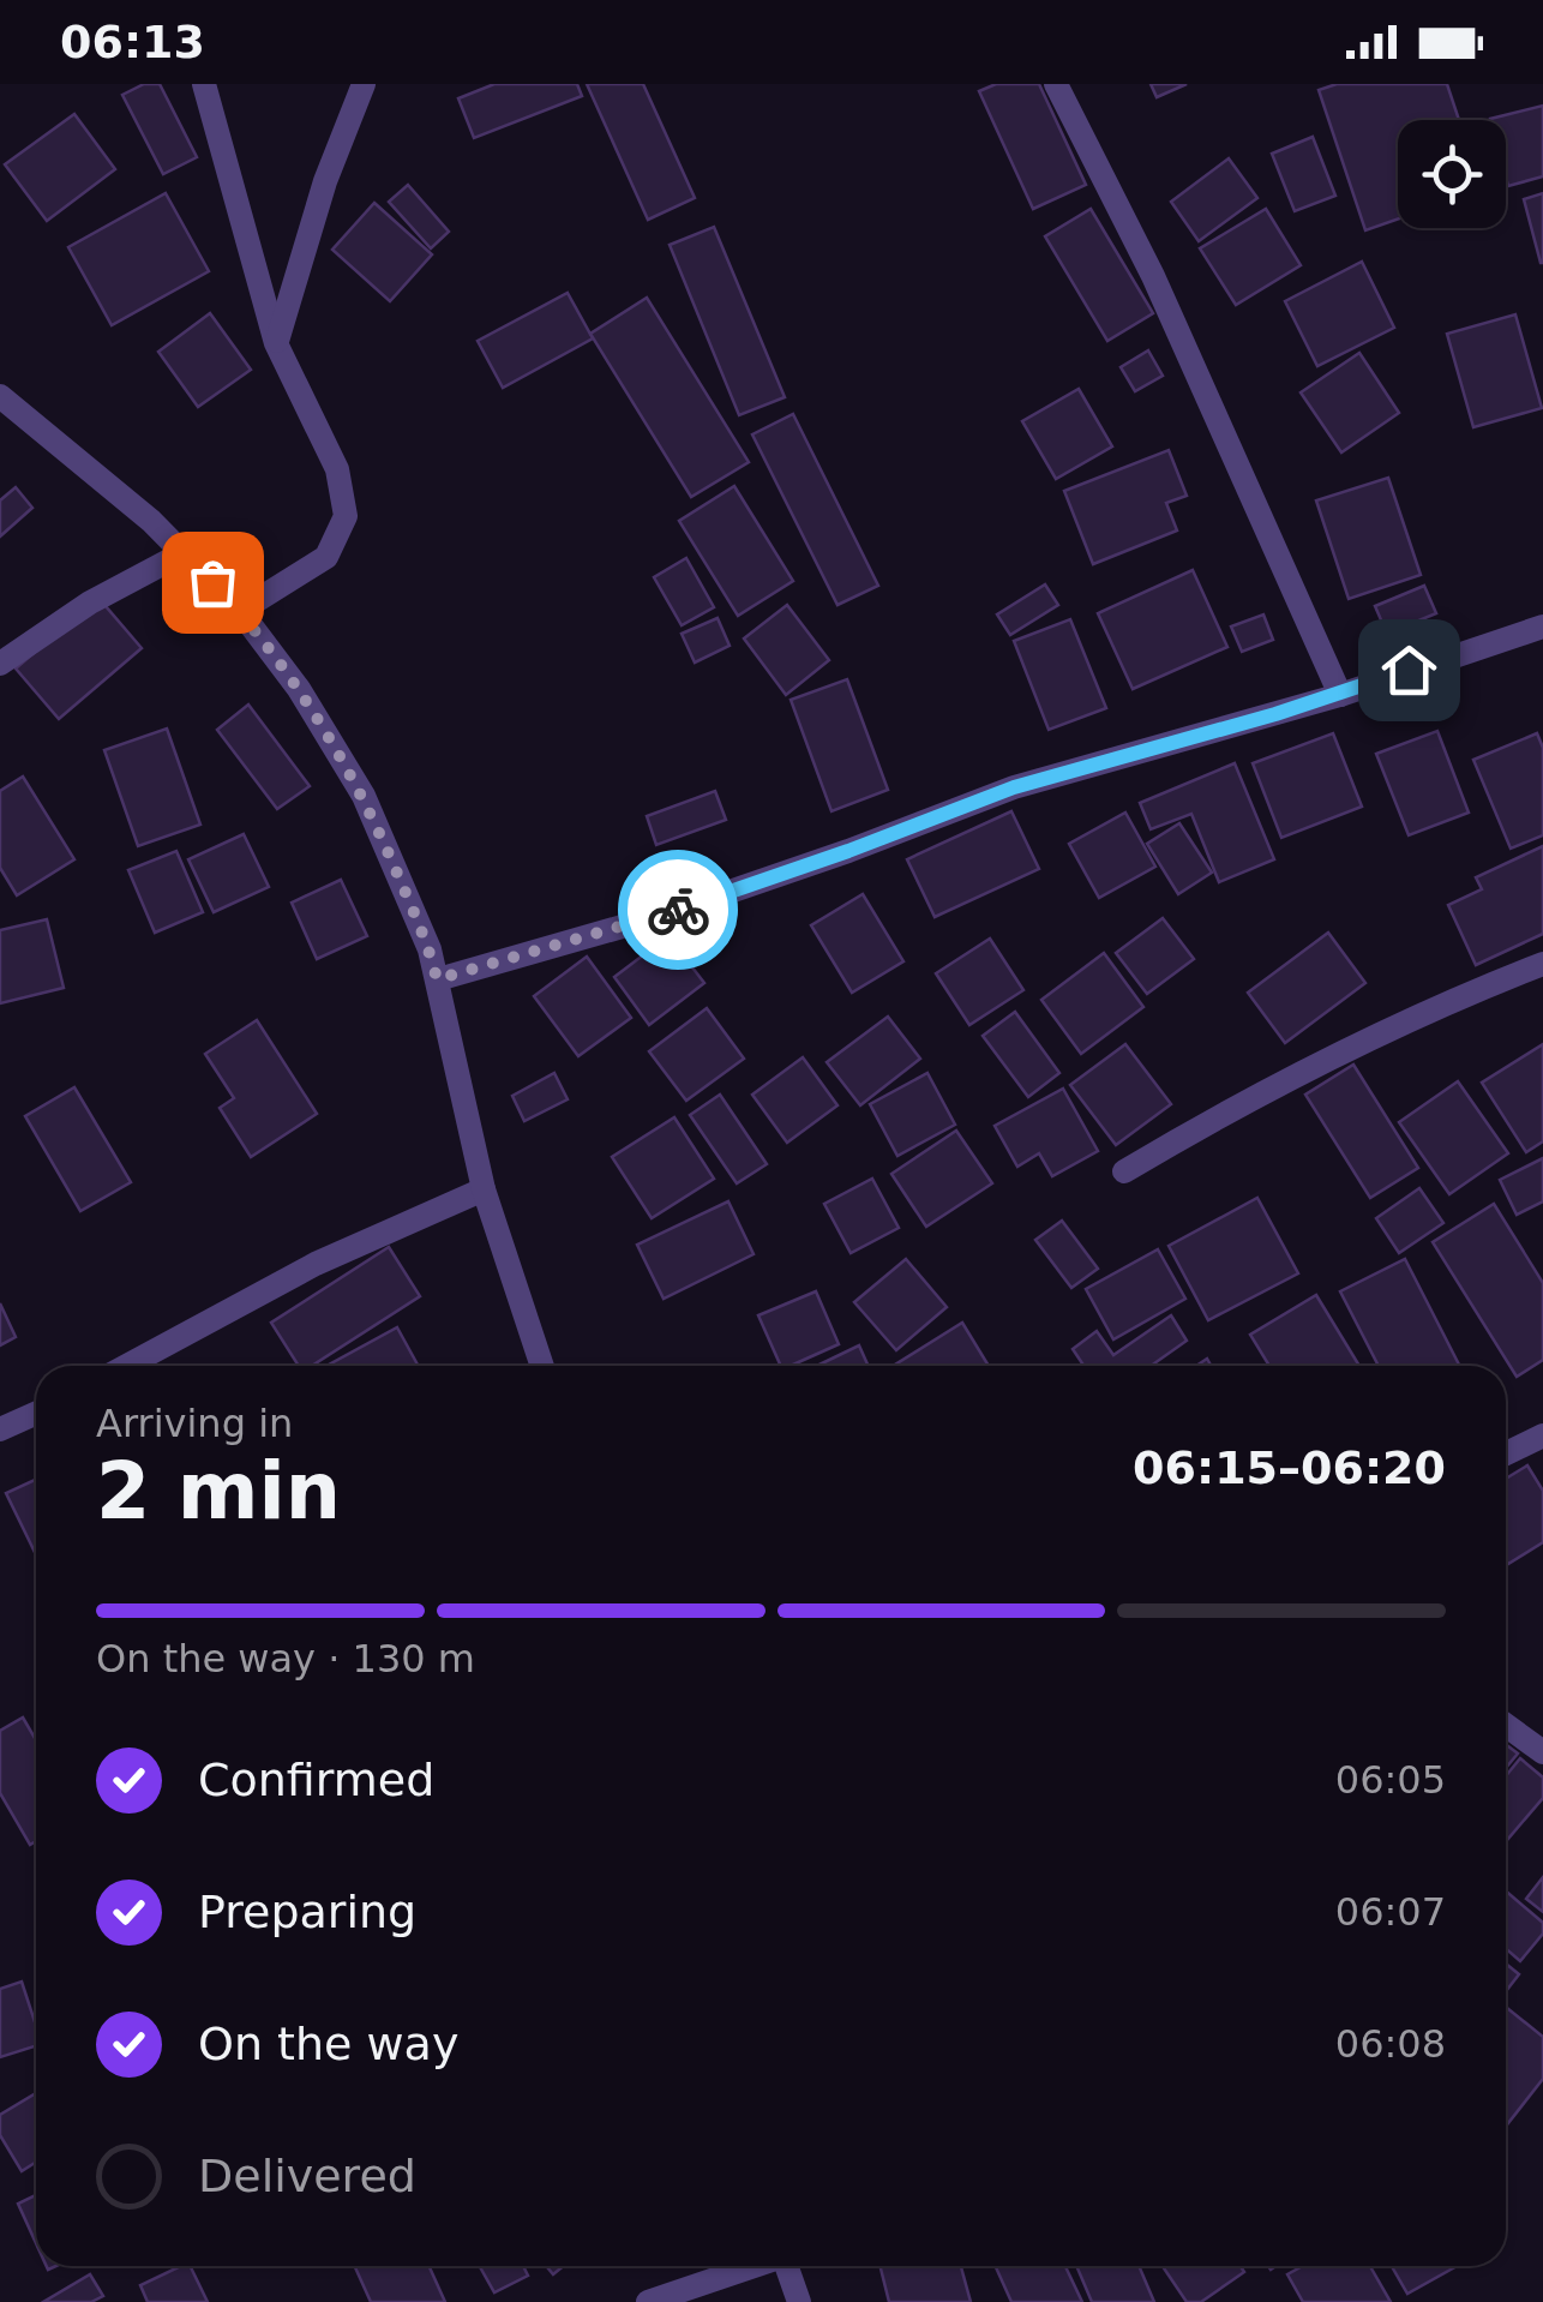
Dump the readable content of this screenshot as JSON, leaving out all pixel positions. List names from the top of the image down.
{
  "page": {
    "status": "06:13",
    "heading": ["2 min", "Arriving in", "06:15–06:20"],
    "bar": "On the way · 130 m",
    "list": [
      ["Confirmed", "06:05"],
      ["Preparing", "06:07"],
      ["On the way", "06:08"],
      "Delivered"
    ]
  }
}
